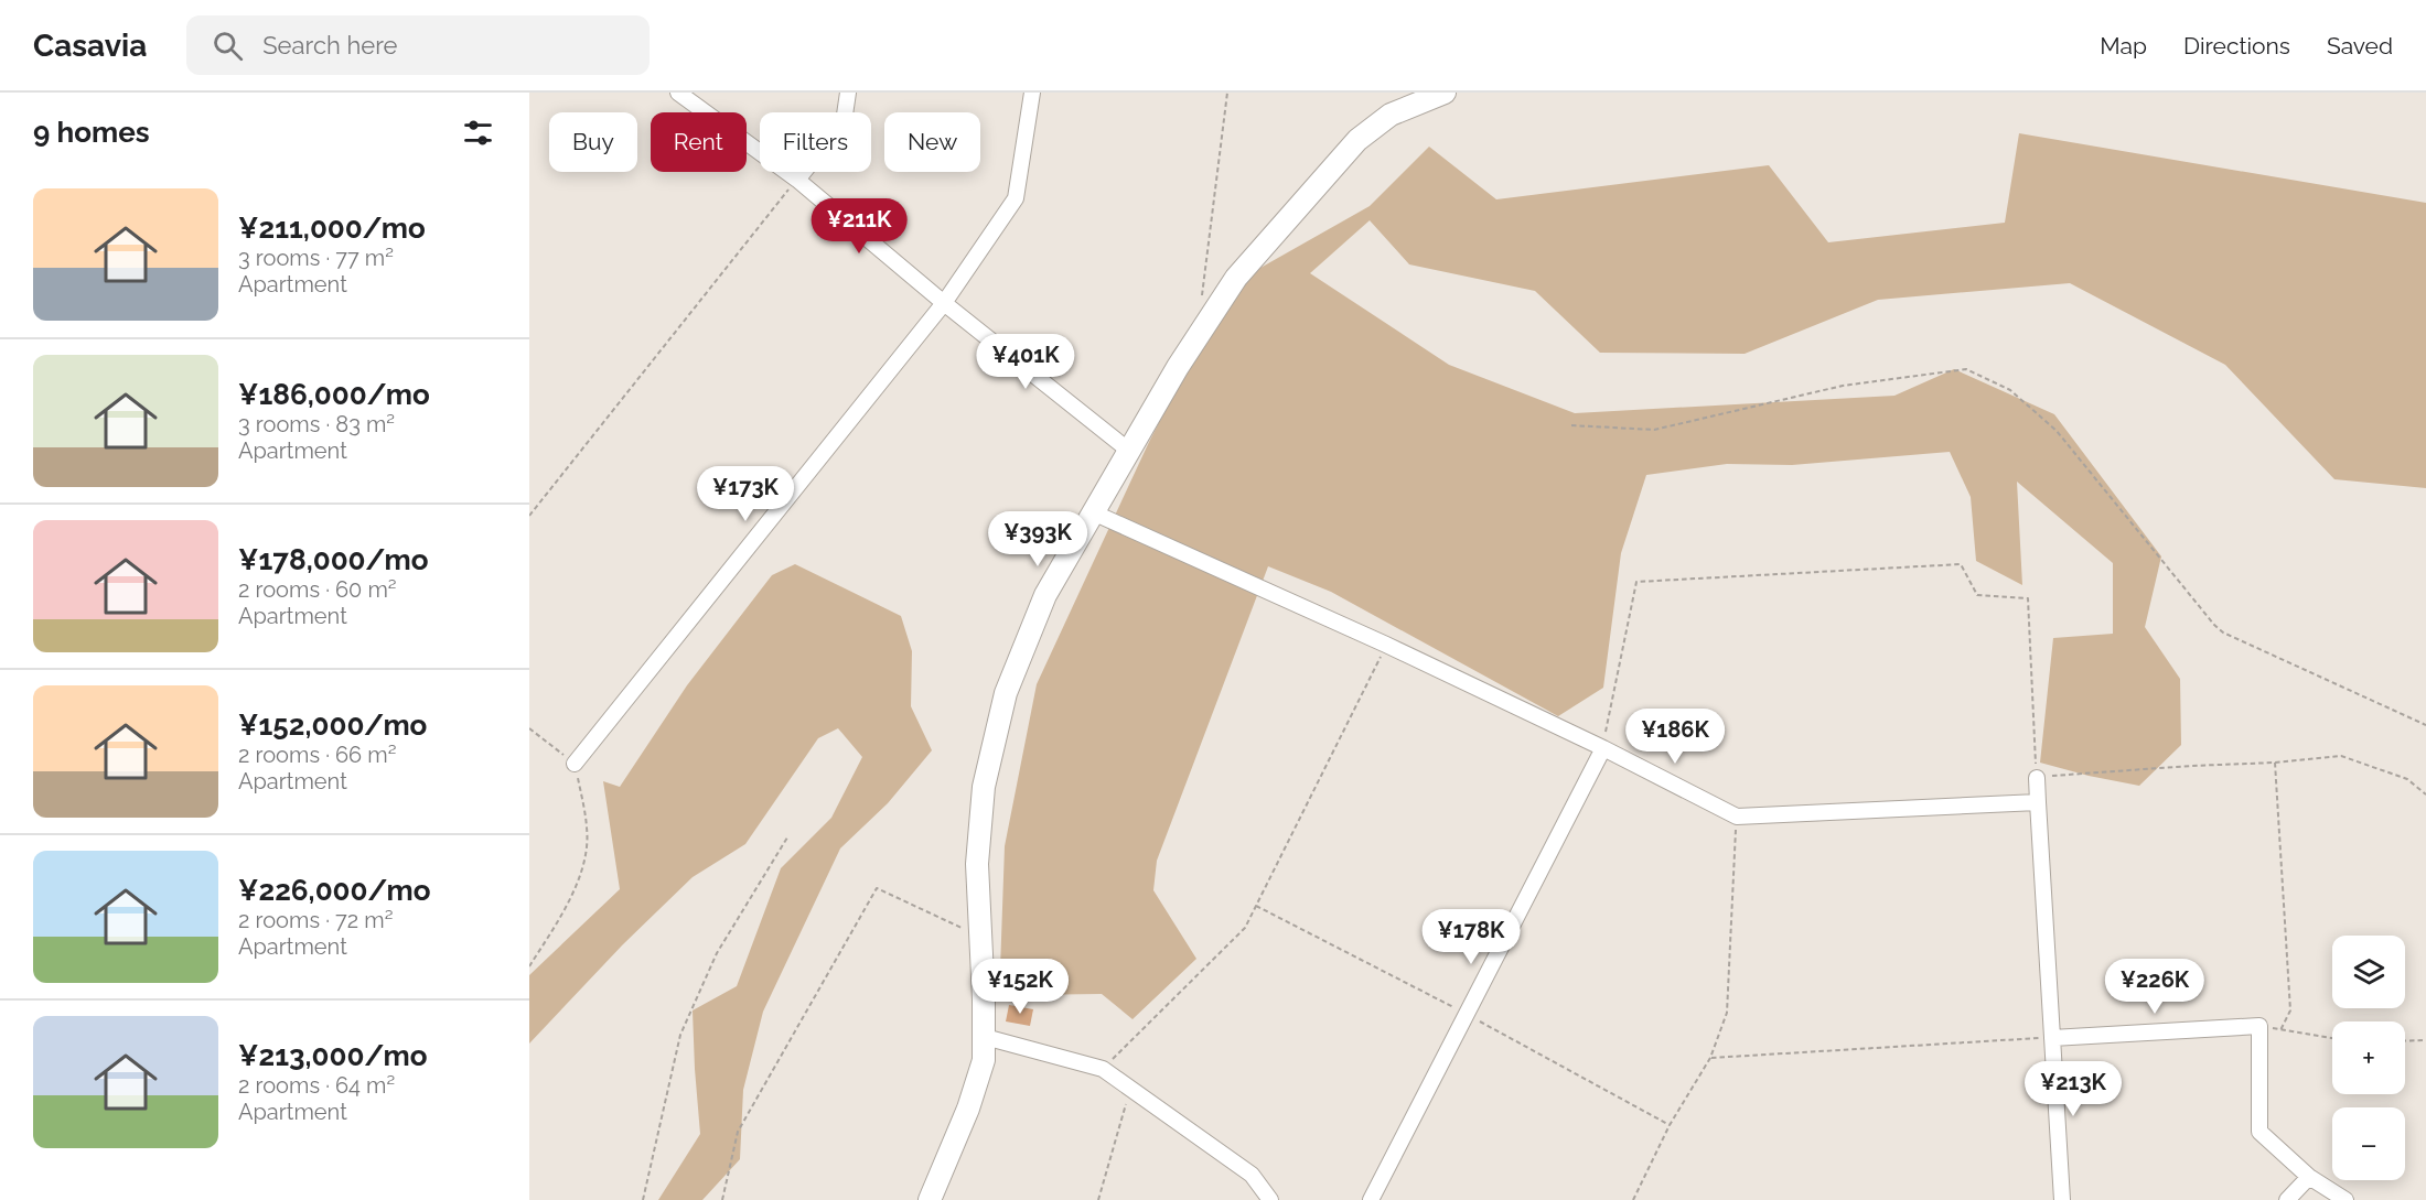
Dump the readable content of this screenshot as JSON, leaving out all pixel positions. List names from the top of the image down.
{
  "page": {
    "header": "Casavia",
    "search": "Search here",
    "nav": ["Map", "Directions", "Saved"],
    "heading": "9 homes",
    "chip": [
      "Buy",
      "Rent",
      "Filters",
      "New"
    ],
    "list": [
      {
        "name": "¥211,000/mo",
        "note": "3 rooms · 77 m² · Apartment"
      },
      {
        "name": "¥186,000/mo",
        "note": "3 rooms · 83 m² · Apartment"
      },
      {
        "name": "¥178,000/mo",
        "note": "2 rooms · 60 m² · Apartment"
      },
      {
        "name": "¥152,000/mo",
        "note": "2 rooms · 66 m² · Apartment"
      },
      {
        "name": "¥226,000/mo",
        "note": "2 rooms · 72 m² · Apartment"
      },
      {
        "name": "¥213,000/mo",
        "note": "2 rooms · 64 m² · Apartment"
      }
    ],
    "price": [
      "¥211K",
      "¥401K",
      "¥173K",
      "¥393K",
      "¥186K",
      "¥178K",
      "¥152K",
      "¥226K",
      "¥213K"
    ],
    "map_buttons": ["+", "−"]
  }
}
